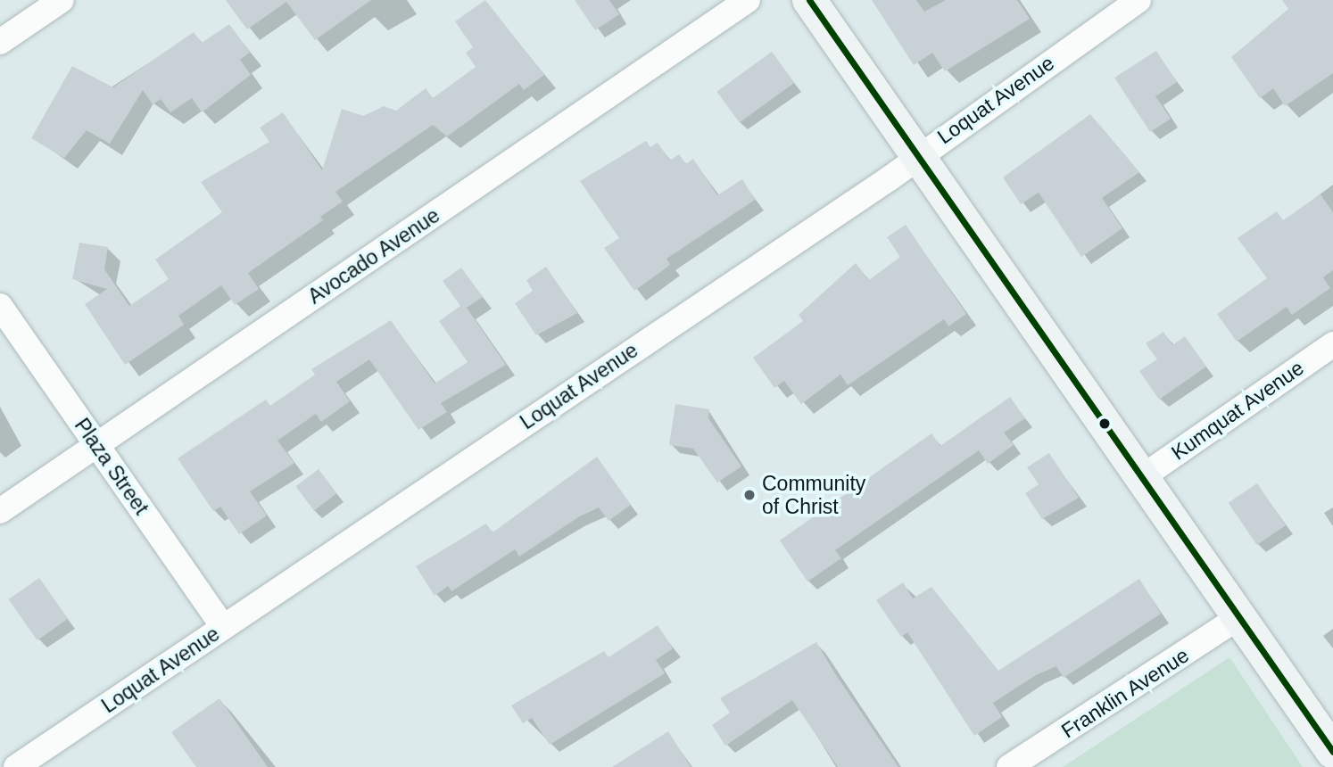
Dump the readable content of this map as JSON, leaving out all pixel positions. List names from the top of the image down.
{
  "streets": {
    "street": [
      "Loquat Avenue",
      "Avocado Avenue",
      "Kumquat Avenue",
      "Plaza Street",
      "Franklin Avenue"
    ]
  },
  "crossings": [
    ["Loquat Avenue", "Plaza Street"],
    ["Avocado Avenue", "Plaza Street"]
  ],
  "places": ["Community of Christ"]
}
